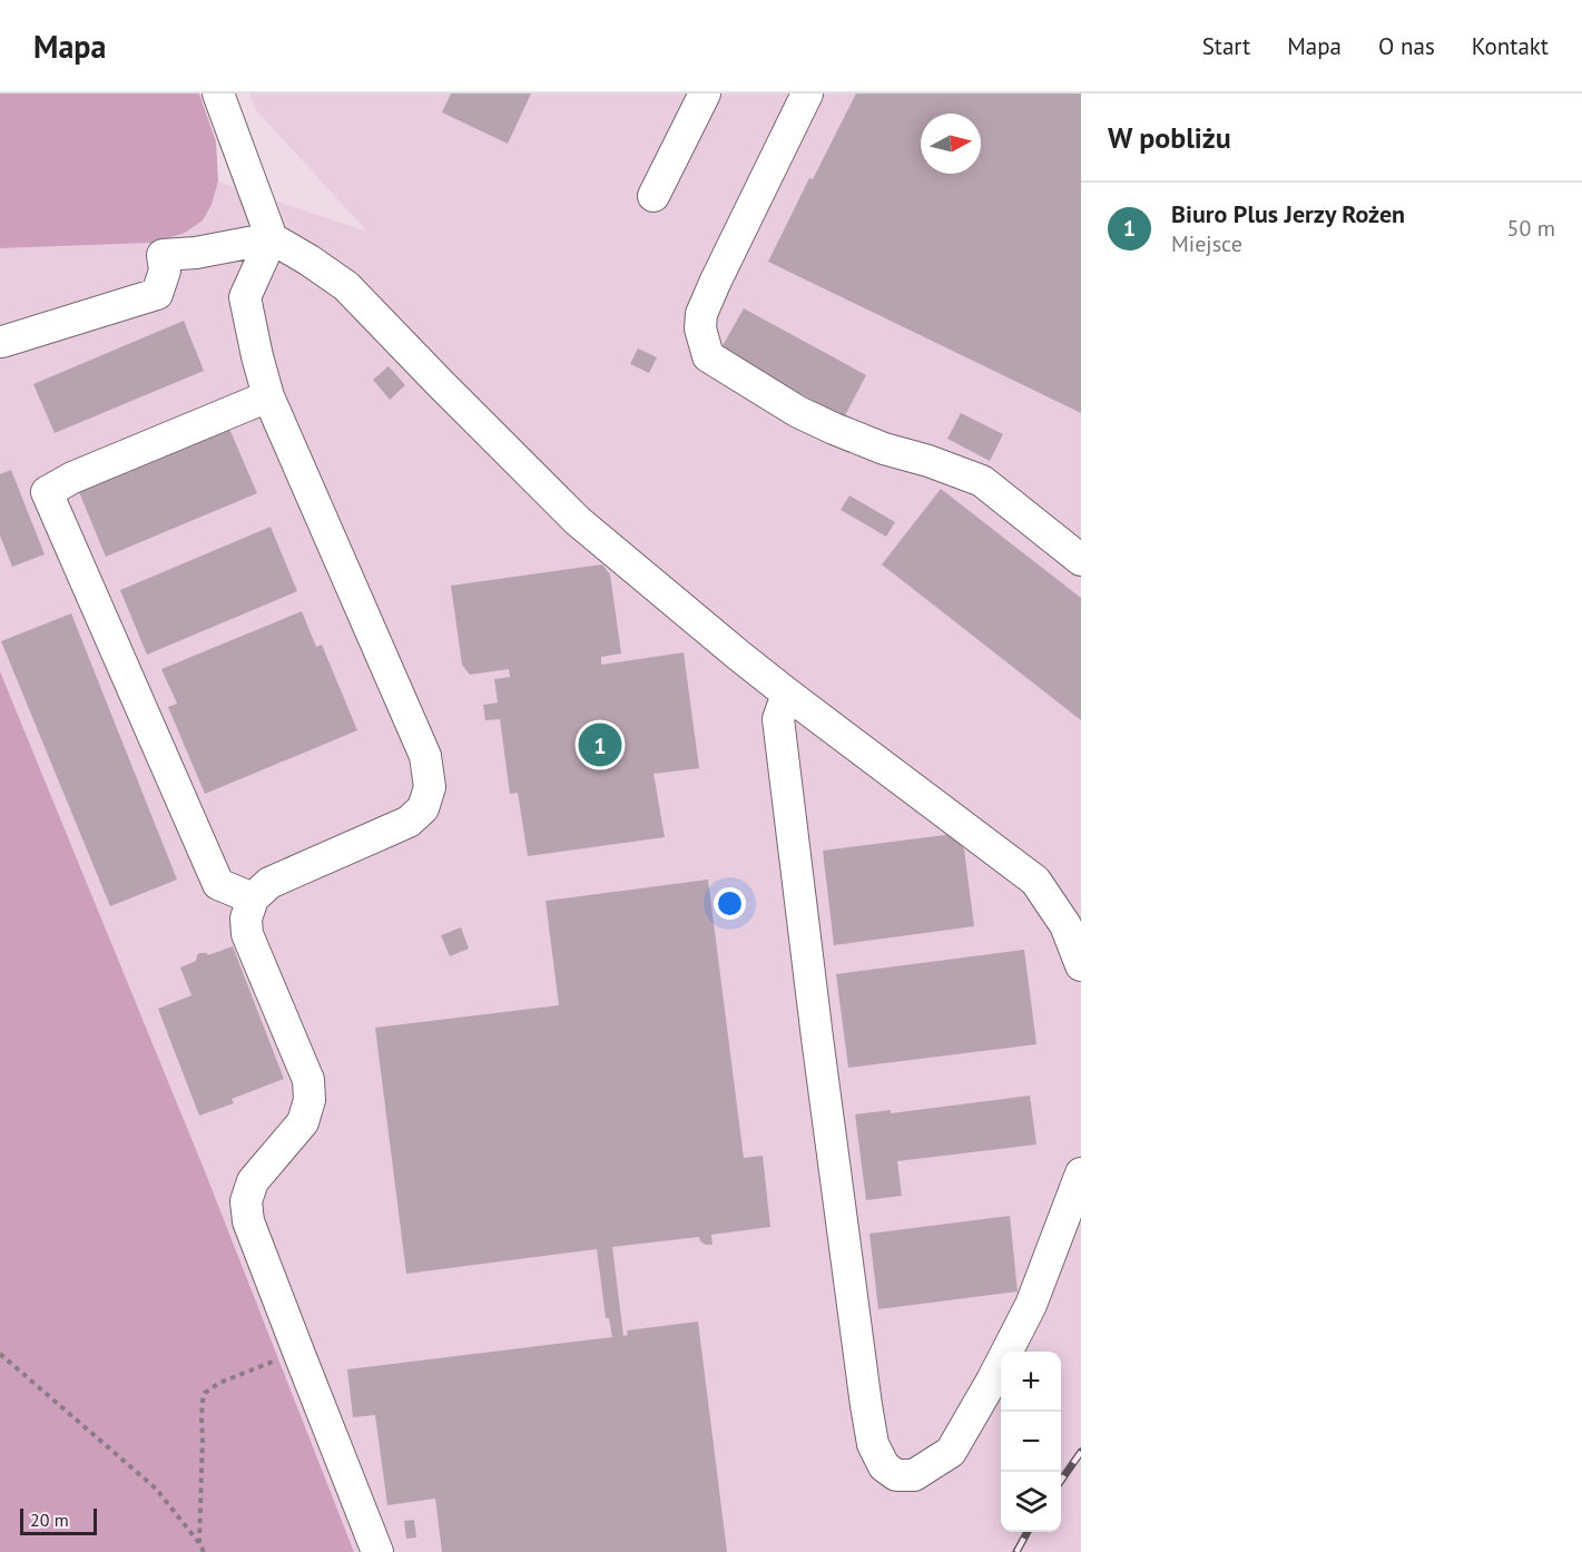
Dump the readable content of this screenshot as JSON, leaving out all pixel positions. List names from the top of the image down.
{
  "scale_bar": "20 m",
  "north": "right",
  "page": {
    "header": "Mapa",
    "nav": [
      "Start",
      "Mapa",
      "O nas",
      "Kontakt"
    ],
    "heading": "W pobliżu",
    "list": [
      {
        "mark": "1",
        "name": "Biuro Plus Jerzy Rożen",
        "note": "Miejsce",
        "value": "50 m"
      }
    ],
    "pins": "1",
    "map_buttons": ["+", "−"],
    "scale": "20 m"
  }
}
